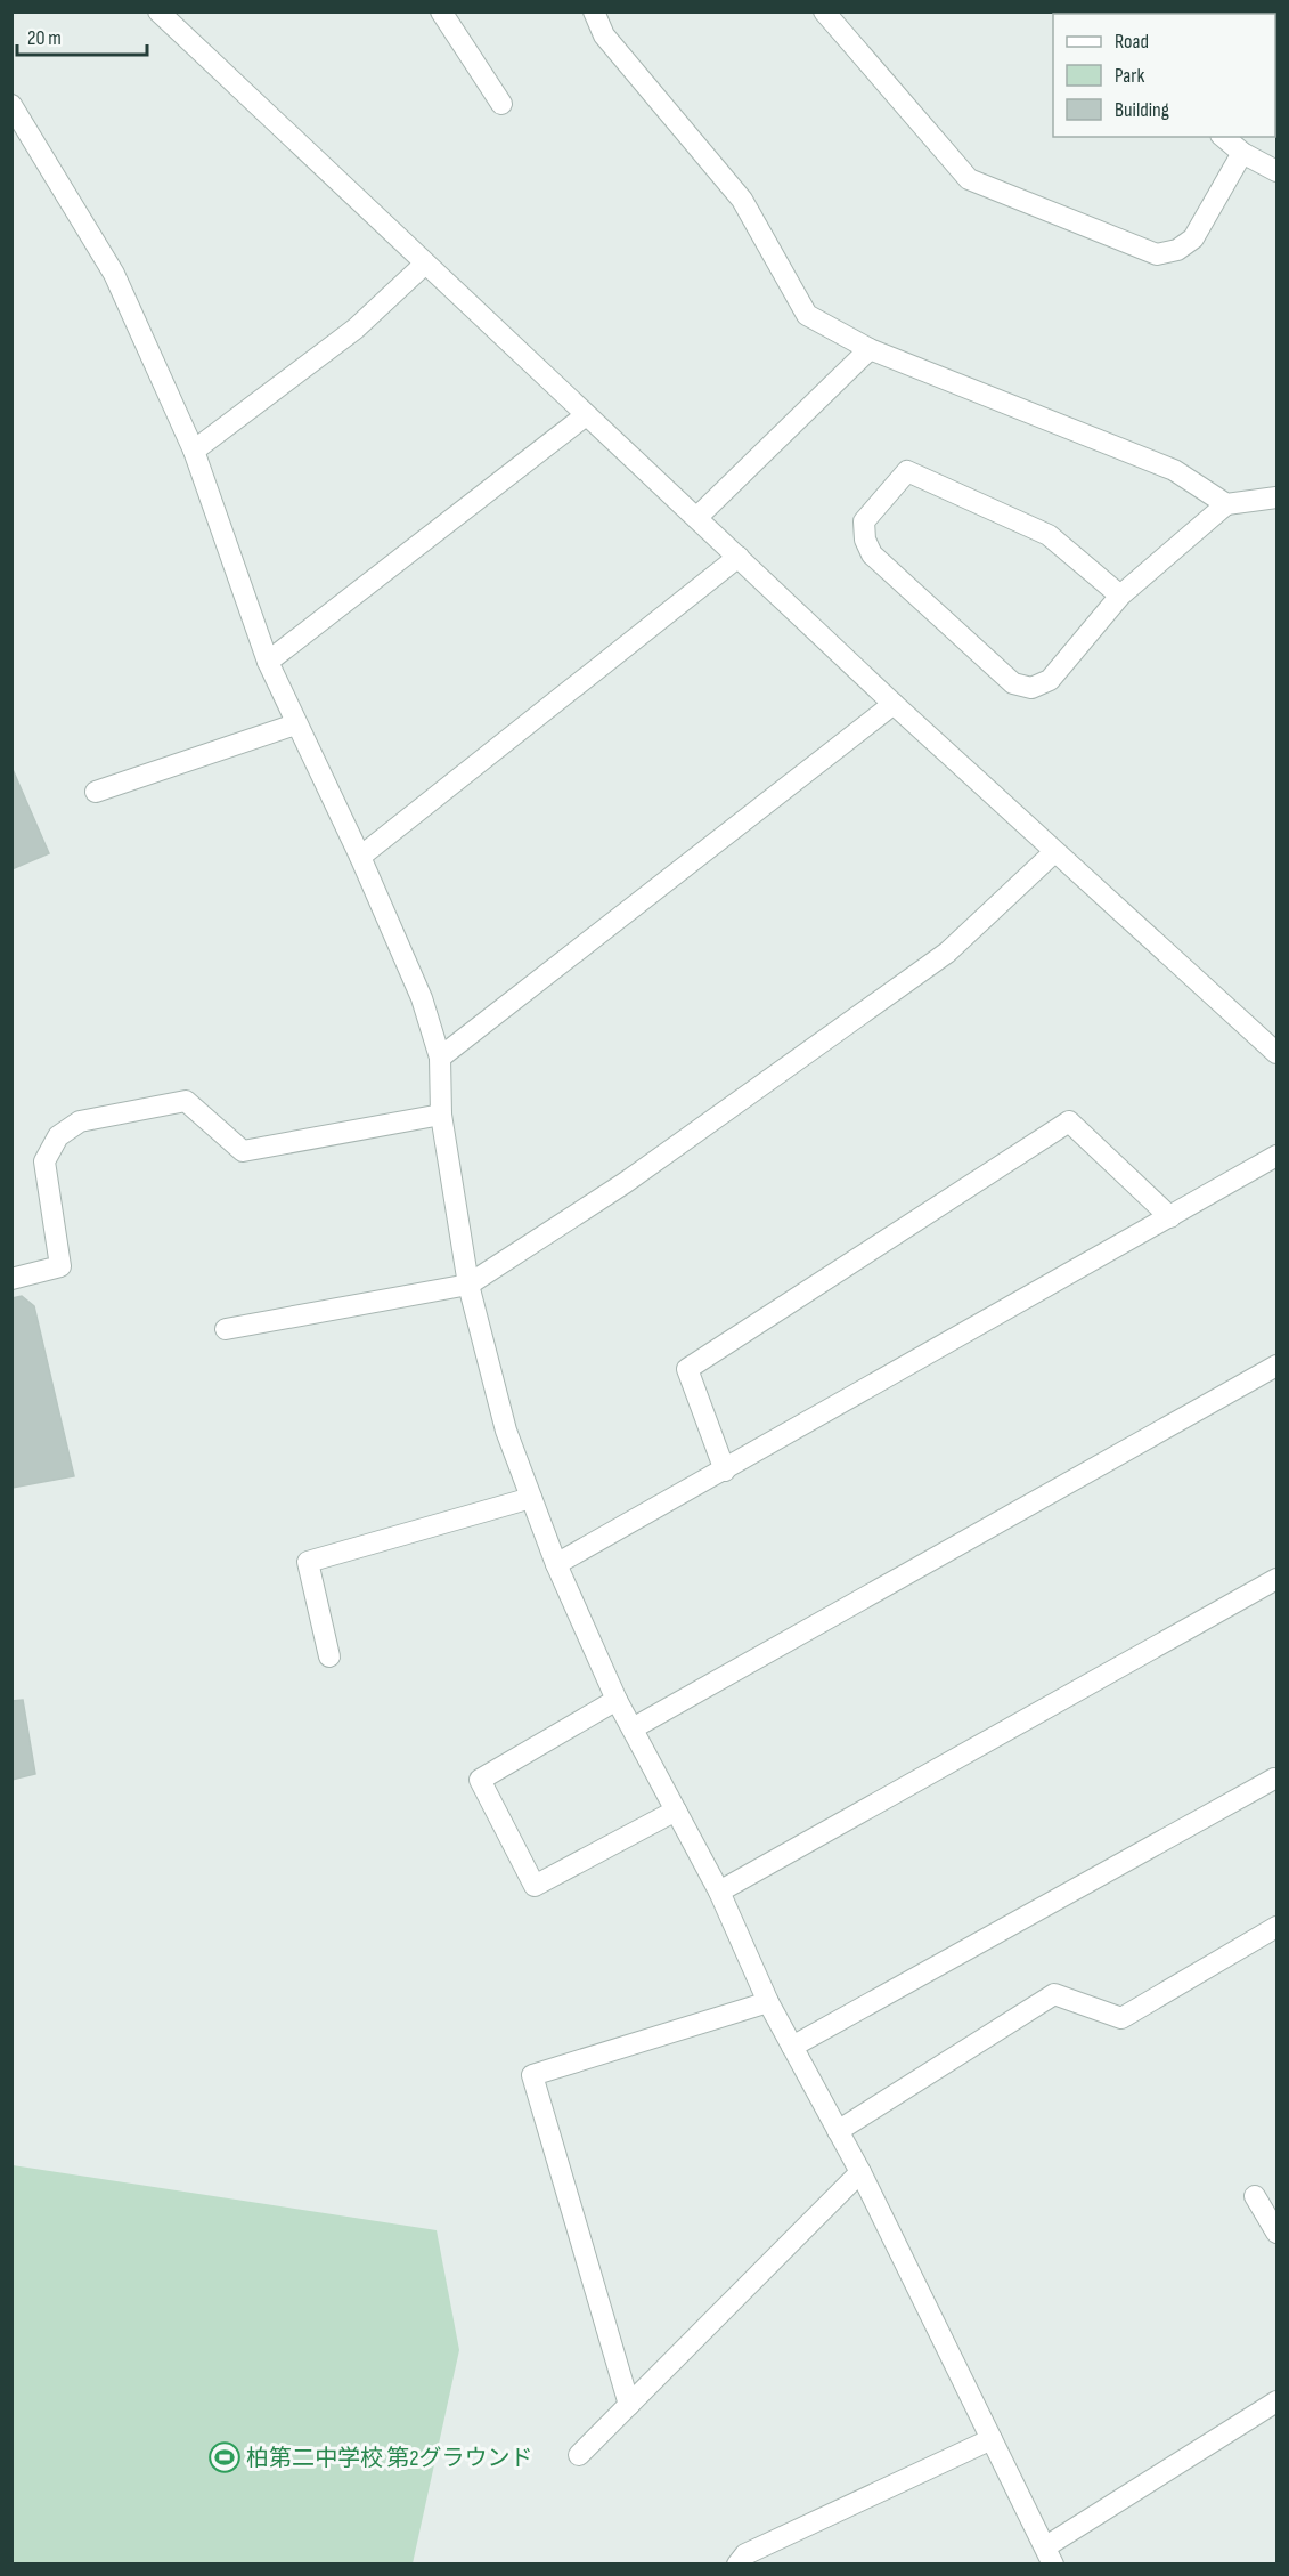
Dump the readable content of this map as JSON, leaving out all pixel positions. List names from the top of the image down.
{
  "places": {
    "sports": ["柏第二中学校 第2グラウンド"]
  },
  "legend": ["Road", "Park", "Building"],
  "scale_bar": "20 m"
}
